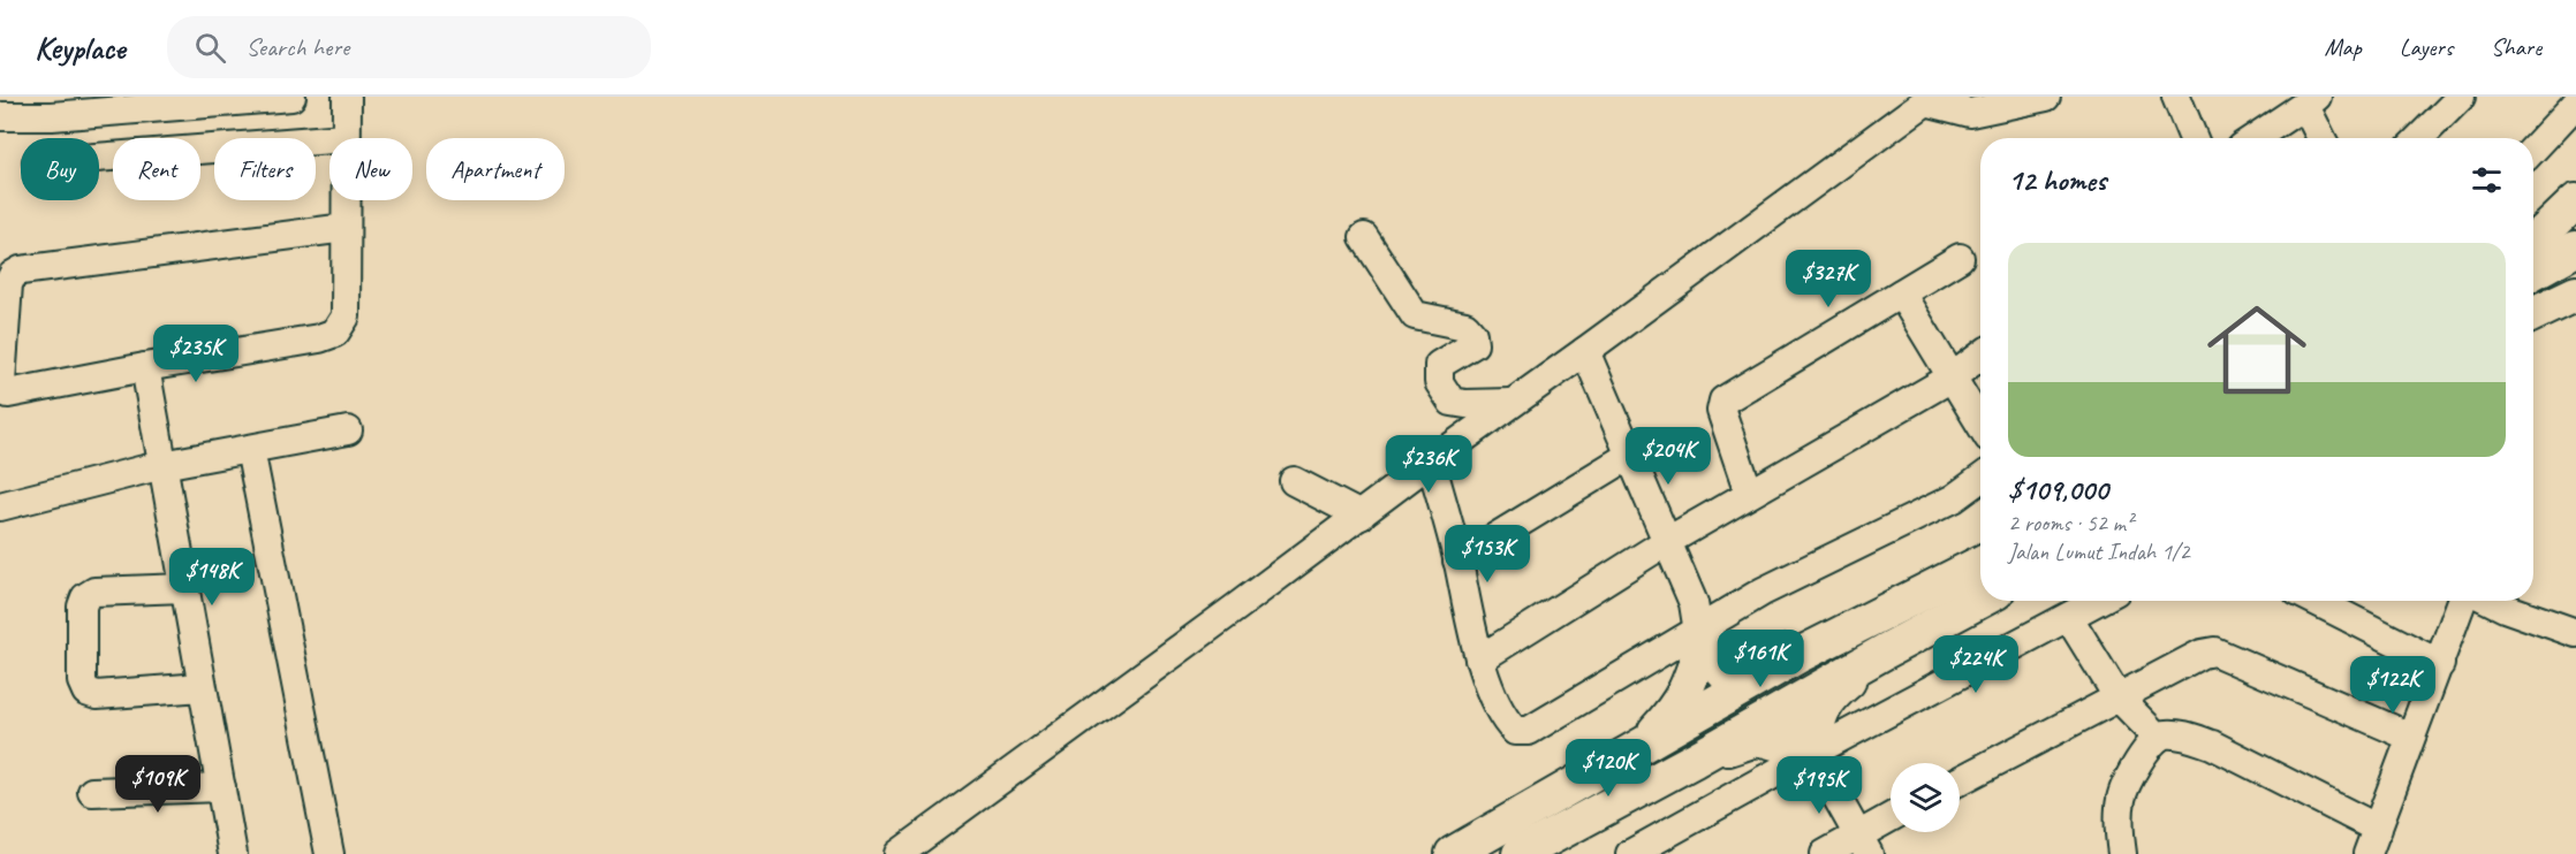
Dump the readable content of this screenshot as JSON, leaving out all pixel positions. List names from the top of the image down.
{
  "page": {
    "header": "Keyplace",
    "search": "Search here",
    "nav": ["Map", "Layers", "Share"],
    "chip": [
      "Buy",
      "Rent",
      "Filters",
      "New",
      "Apartment"
    ],
    "heading": "12 homes",
    "list": [
      {
        "name": "$109,000",
        "note": "2 rooms · 52 m² · Jalan Lumut Indah 1/2"
      }
    ],
    "price": [
      "$327K",
      "$235K",
      "$204K",
      "$236K",
      "$153K",
      "$148K",
      "$161K",
      "$224K",
      "$122K",
      "$120K",
      "$109K",
      "$195K"
    ]
  }
}
